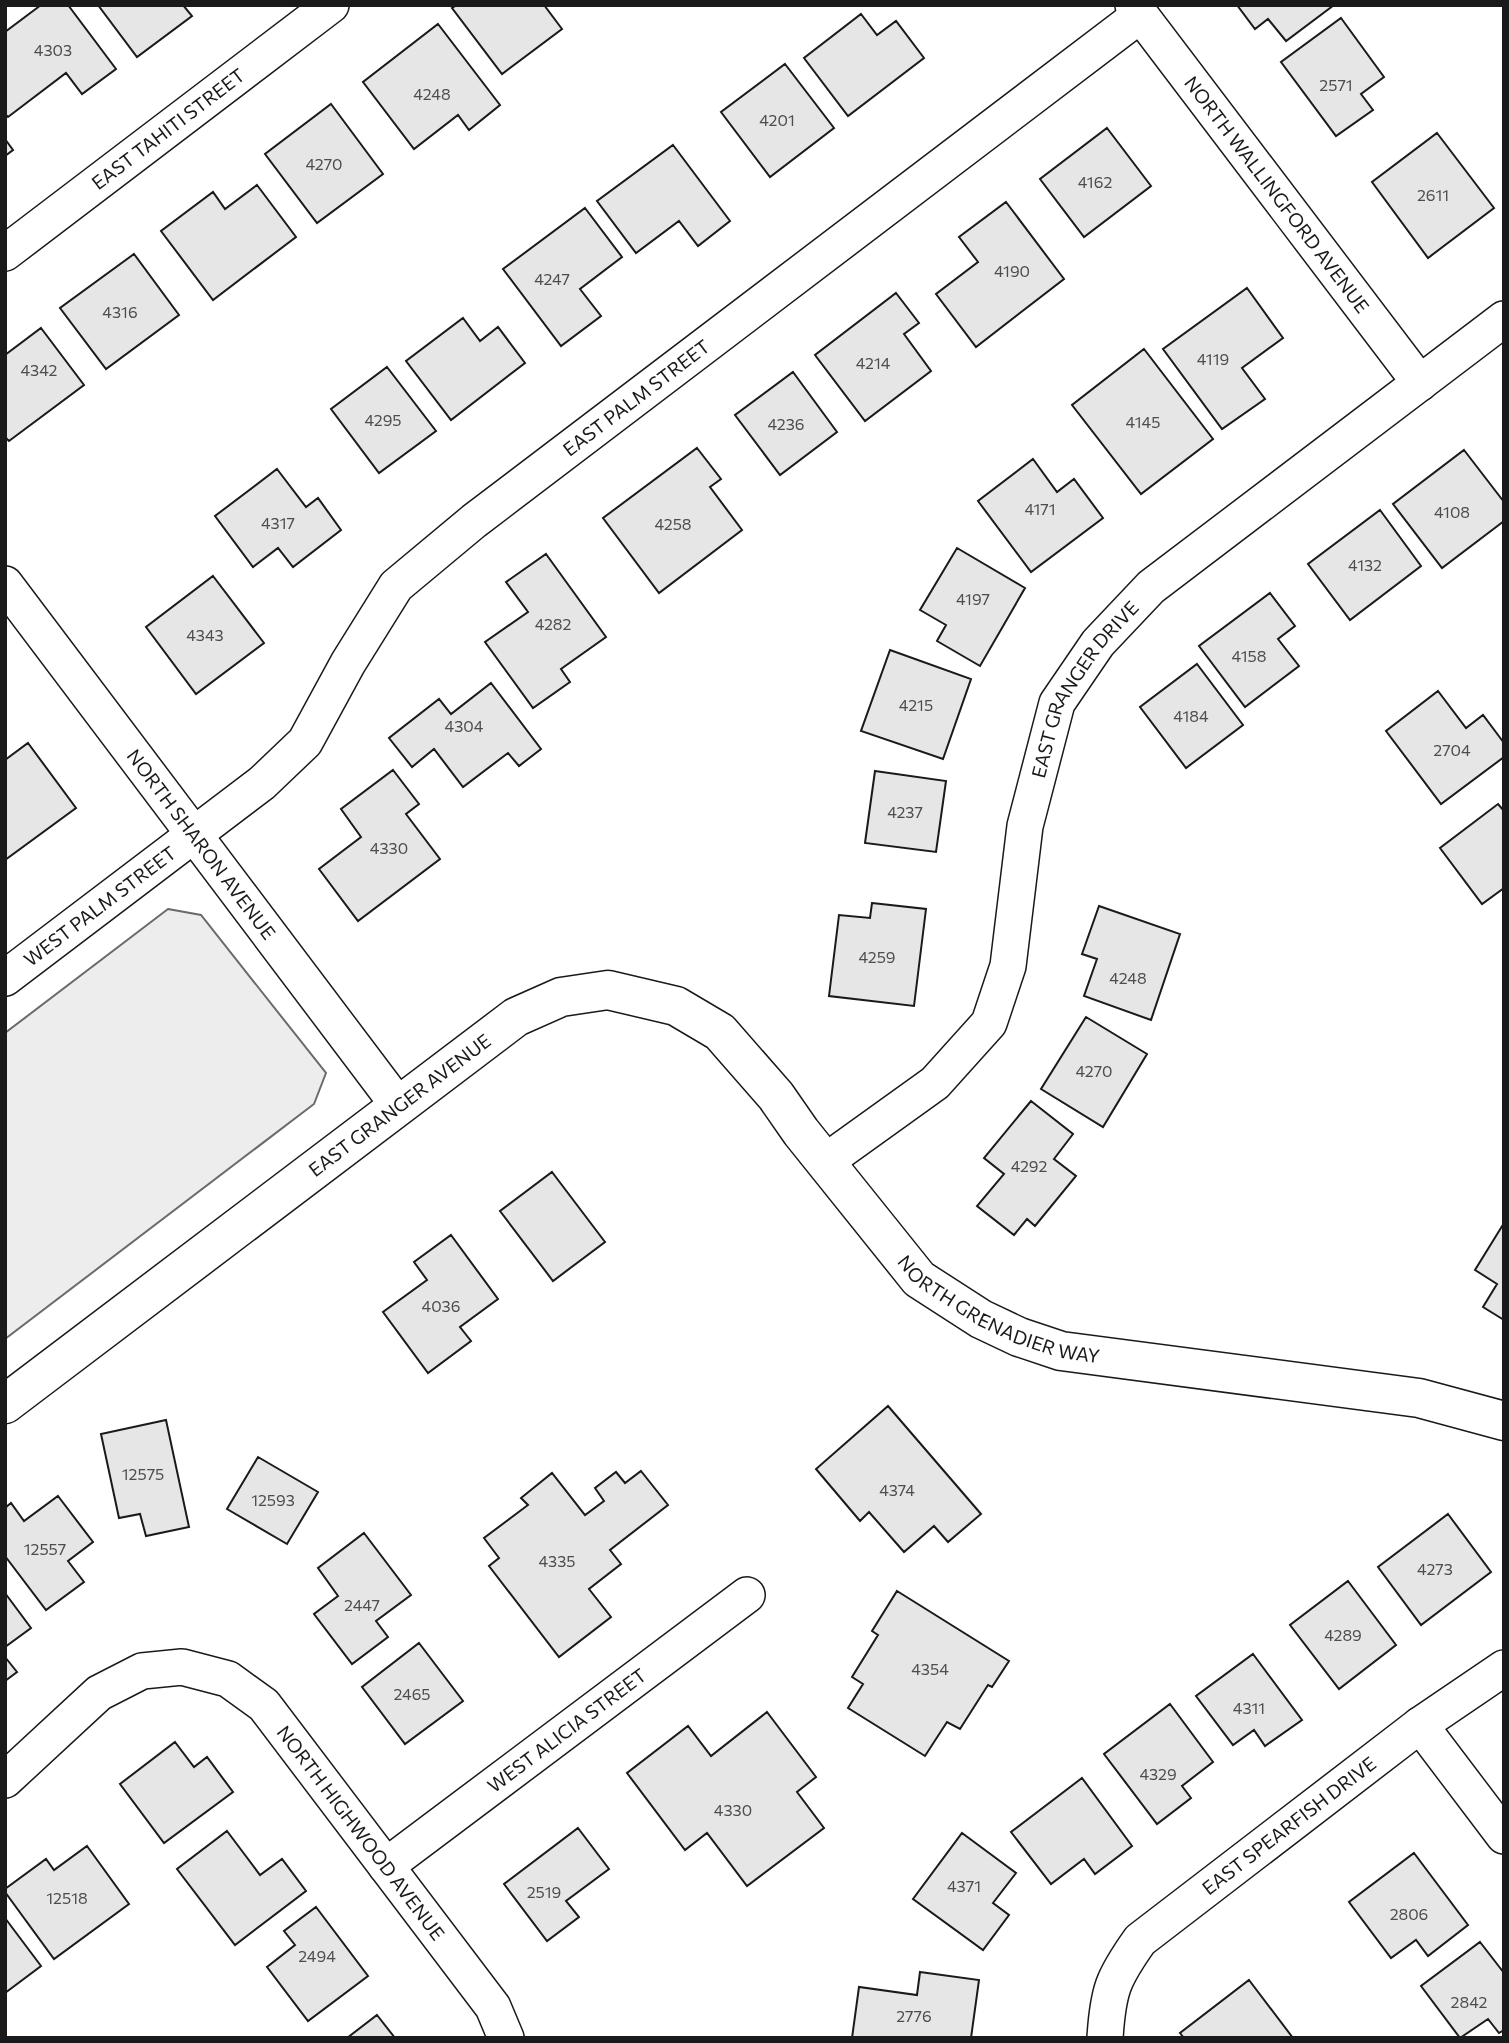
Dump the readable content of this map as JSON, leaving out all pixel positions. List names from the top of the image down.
{
  "streets": {
    "street": [
      "EAST TAHITI STREET",
      "NORTH WALLINGFORD AVENUE",
      "EAST PALM STREET",
      "EAST GRANGER DRIVE",
      "NORTH SHARON AVENUE",
      "WEST PALM STREET",
      "EAST GRANGER AVENUE",
      "NORTH GRENADIER WAY",
      "WEST ALICIA STREET",
      "EAST SPEARFISH DRIVE",
      "NORTH HIGHWOOD AVENUE"
    ]
  },
  "crossings": [
    ["NORTH WALLINGFORD AVENUE", "EAST PALM STREET"],
    ["NORTH WALLINGFORD AVENUE", "EAST GRANGER DRIVE"],
    ["EAST PALM STREET", "NORTH SHARON AVENUE"],
    ["EAST PALM STREET", "WEST PALM STREET"],
    ["EAST GRANGER DRIVE", "NORTH GRENADIER WAY"],
    ["NORTH SHARON AVENUE", "WEST PALM STREET"],
    ["NORTH SHARON AVENUE", "EAST GRANGER AVENUE"],
    ["EAST GRANGER AVENUE", "NORTH GRENADIER WAY"],
    ["WEST ALICIA STREET", "NORTH HIGHWOOD AVENUE"]
  ],
  "house_numbers": [
    "4303",
    "2571",
    "4248",
    "4201",
    "4270",
    "4162",
    "2611",
    "4190",
    "4247",
    "4316",
    "4119",
    "4214",
    "4342",
    "4295",
    "4145",
    "4236",
    "4171",
    "4108",
    "4317",
    "4258",
    "4132",
    "4197",
    "4282",
    "4343",
    "4158",
    "4215",
    "4184",
    "4304",
    "2704",
    "4237",
    "4330",
    "4259",
    "4248",
    "4270",
    "4292",
    "4036",
    "12575",
    "4374",
    "12593",
    "12557",
    "4335",
    "4273",
    "2447",
    "4289",
    "4354",
    "2465",
    "4311",
    "4329",
    "4330",
    "4371",
    "2519",
    "12518",
    "2806",
    "2494",
    "2842",
    "2776"
  ]
}
